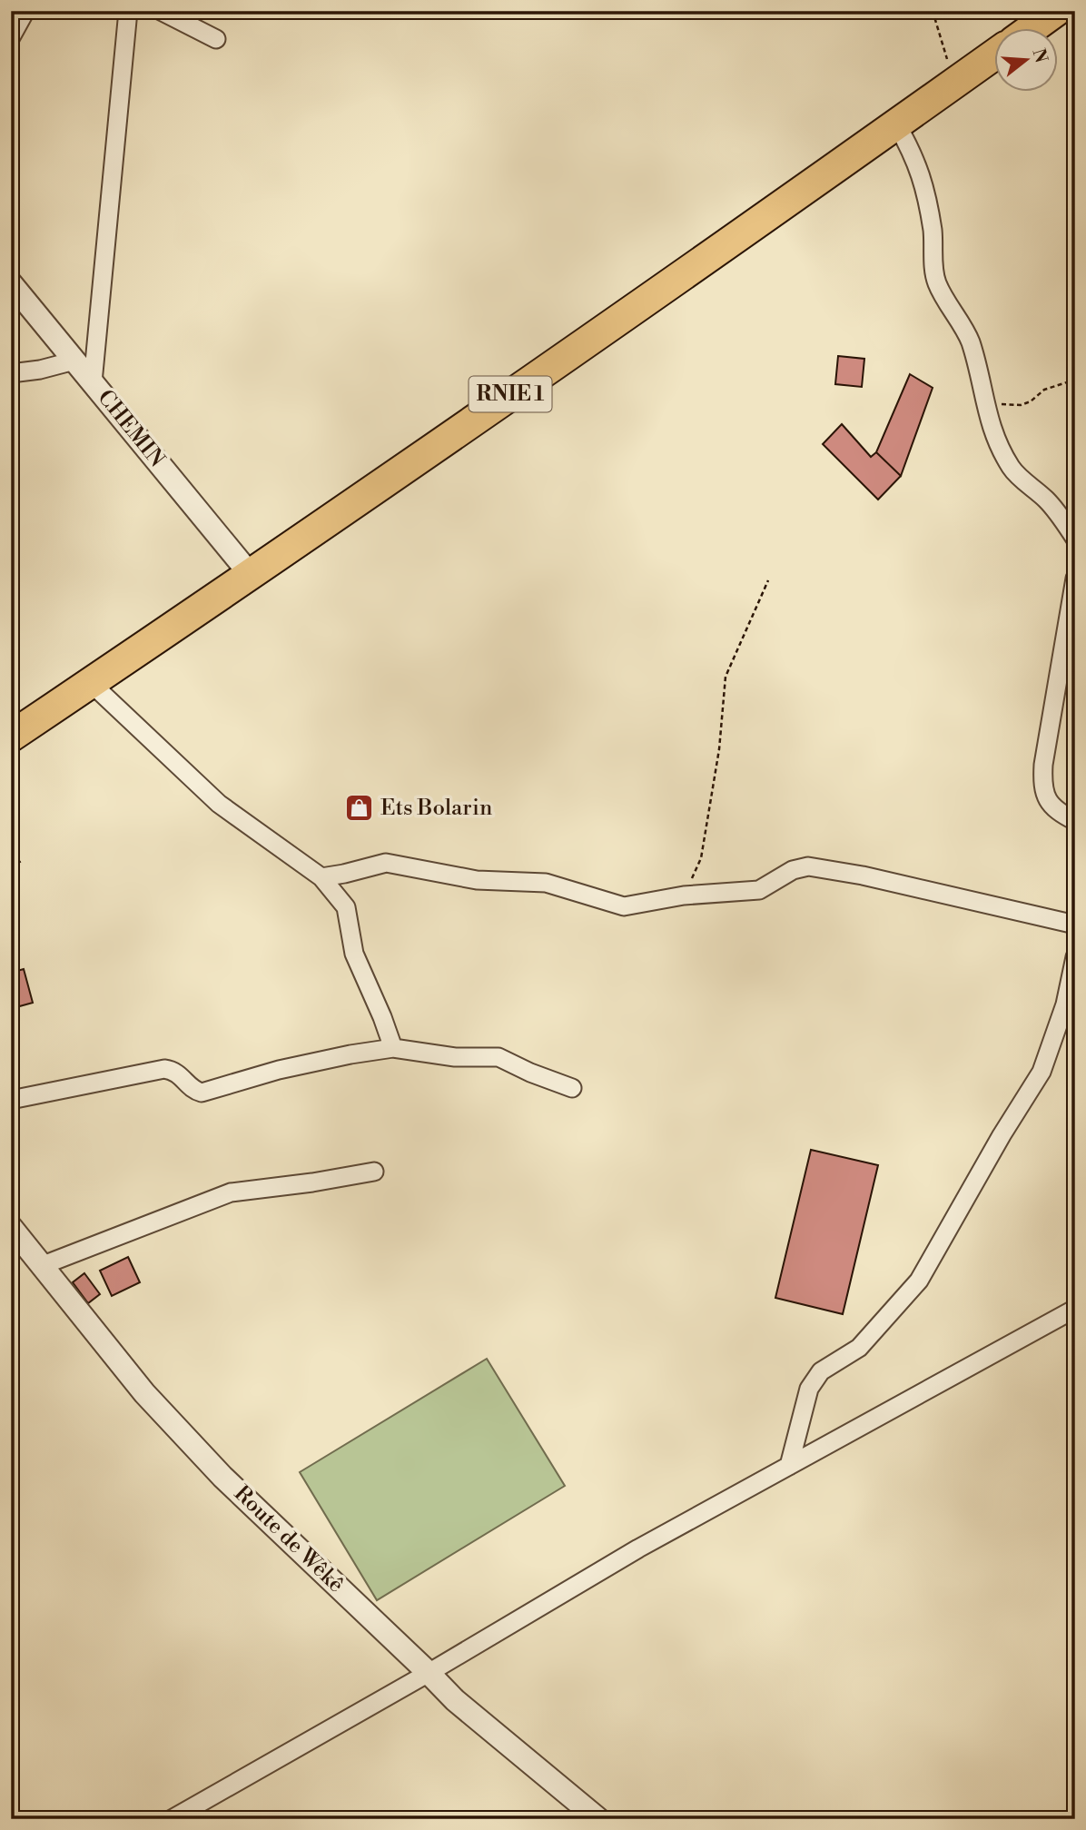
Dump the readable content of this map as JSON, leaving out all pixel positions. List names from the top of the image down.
{
  "streets": {
    "highway": ["RNIE 1"],
    "street": ["CHEMIN", "Route de Wêkê"]
  },
  "crossings": [
    ["RNIE 1", "CHEMIN"]
  ],
  "places": {
    "shop": ["Ets Bolarin"]
  },
  "north": "right"
}
